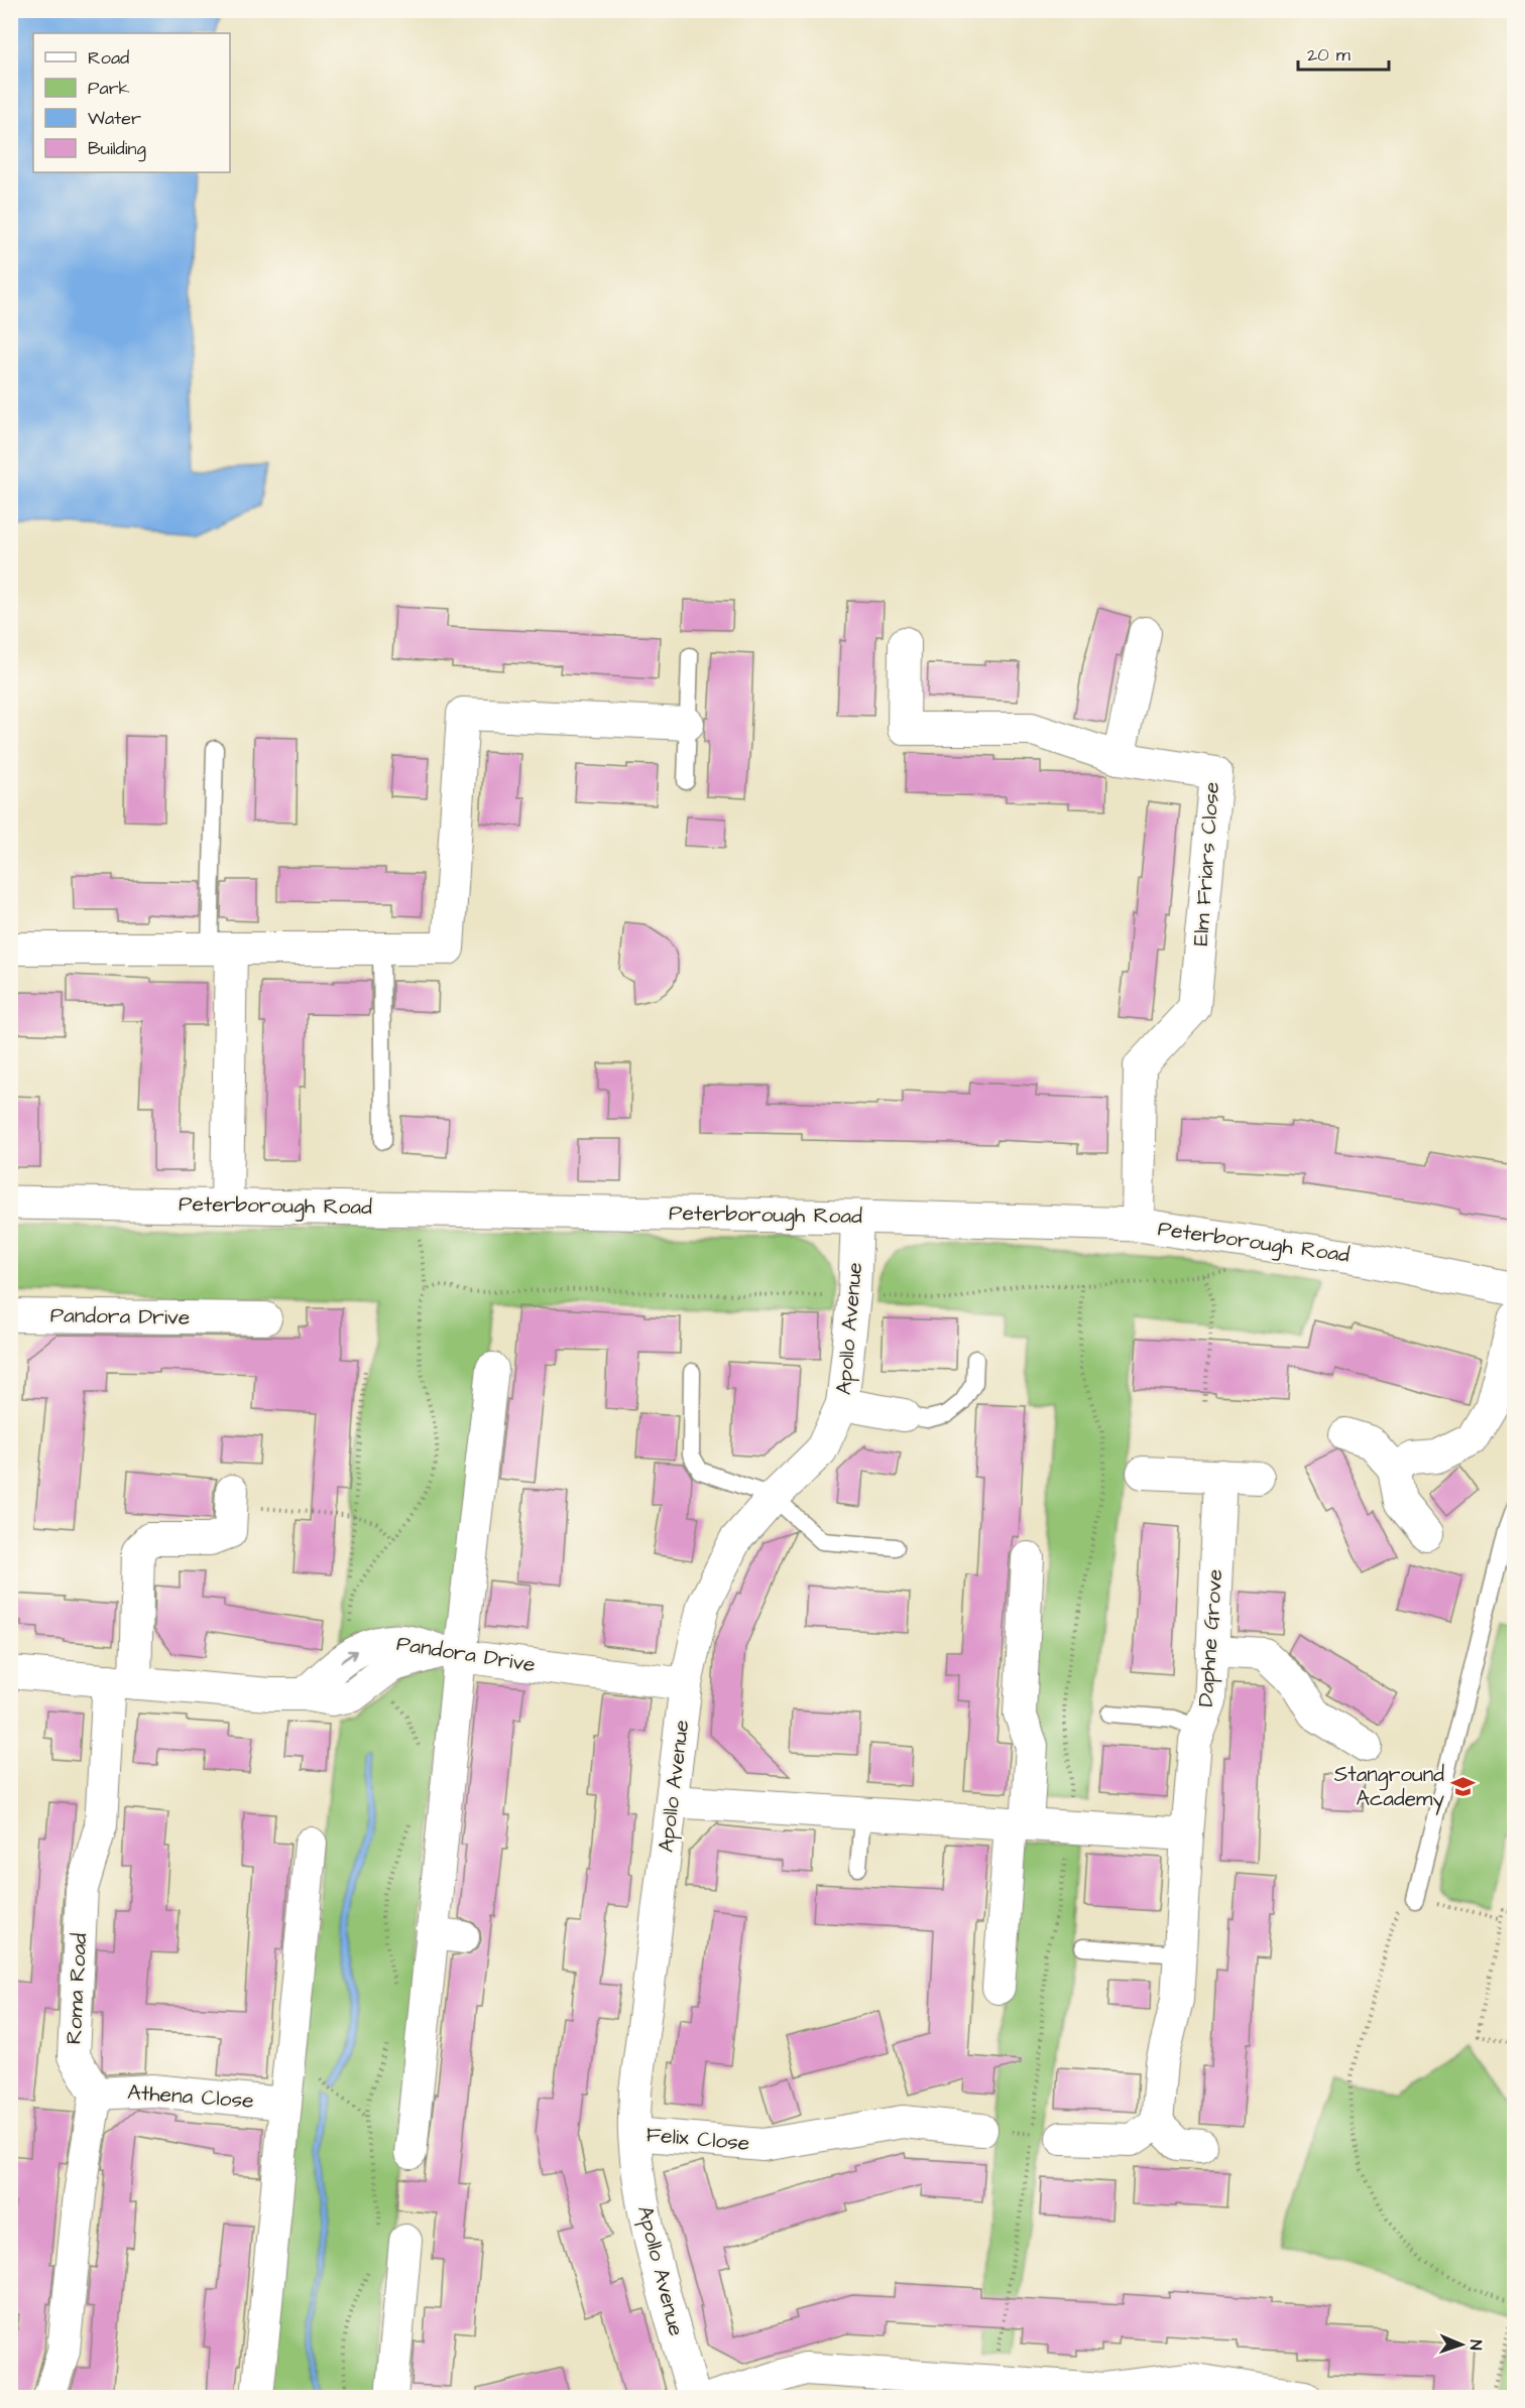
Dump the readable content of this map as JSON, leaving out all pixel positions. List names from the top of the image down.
{
  "streets": {
    "main road": ["Peterborough Road"],
    "street": [
      "Elm Friars Close",
      "Pandora Drive",
      "Apollo Avenue",
      "Daphne Grove",
      "Roma Road",
      "Athena Close",
      "Felix Close"
    ]
  },
  "crossings": [
    ["Elm Friars Close", "Peterborough Road"],
    ["Peterborough Road", "Apollo Avenue"],
    ["Pandora Drive", "Apollo Avenue"],
    ["Apollo Avenue", "Felix Close"],
    ["Roma Road", "Athena Close"]
  ],
  "places": {
    "school or university": ["Stanground Academy"]
  },
  "legend": [
    "Road",
    "Park",
    "Water",
    "Building"
  ],
  "scale_bar": "20 m",
  "north": "right"
}
